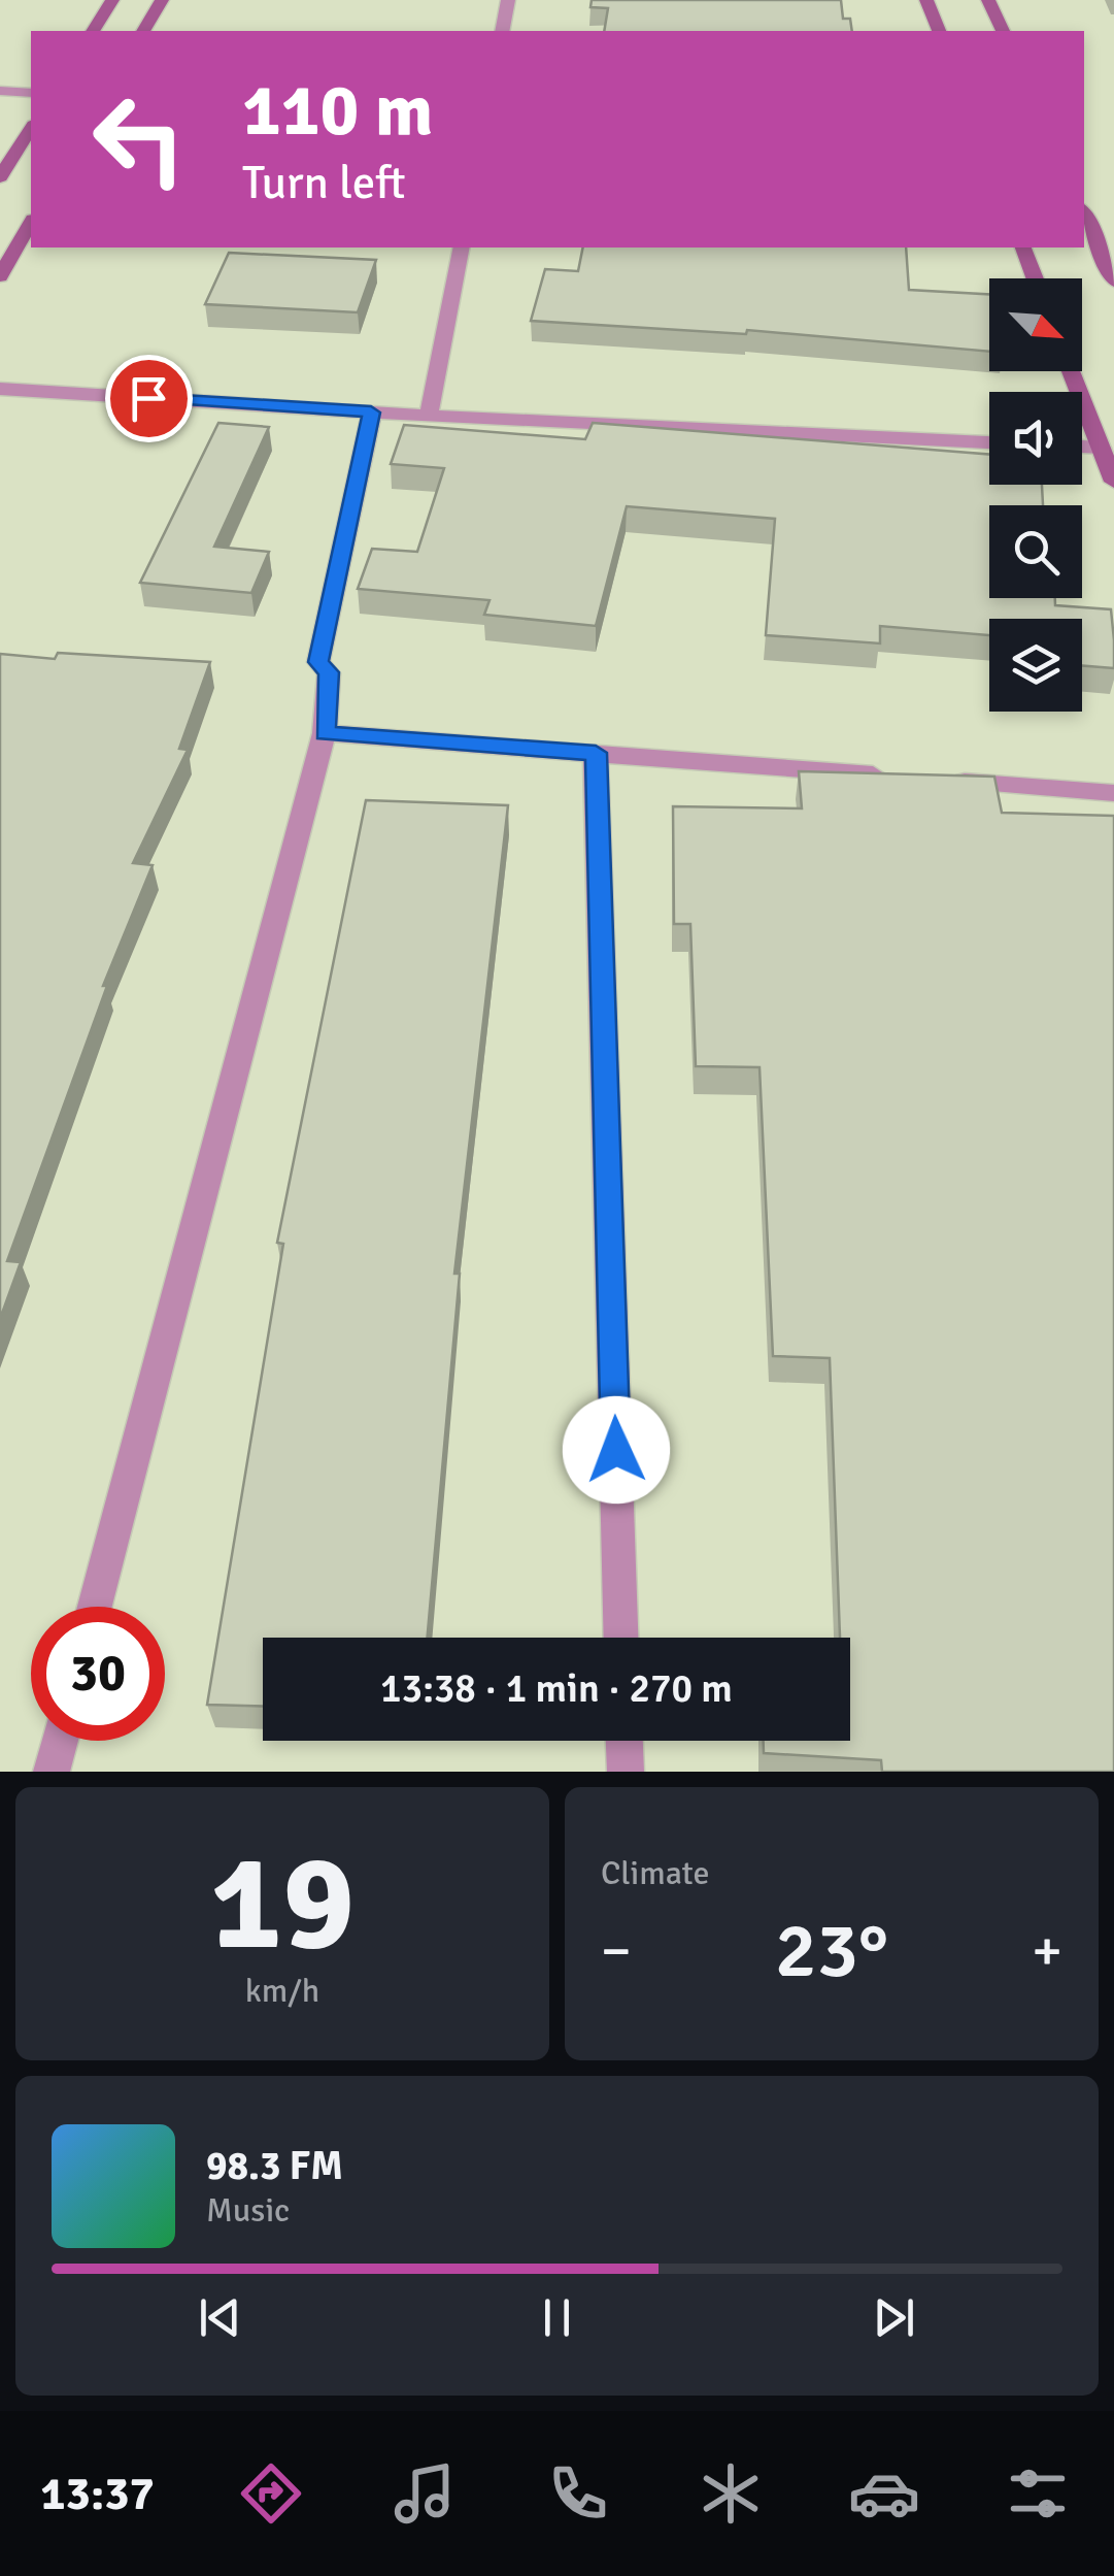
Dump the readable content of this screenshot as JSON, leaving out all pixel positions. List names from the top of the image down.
{
  "north": "bottom right",
  "page": {
    "turn": ["110 m", "Turn left"],
    "limit": "30",
    "trip": "13:38 · 1 min · 270 m",
    "tile": [
      ["19", "km/h"],
      "Climate"
    ],
    "heat": ["−", "23°", "+"],
    "song": ["98.3 FM", "Music"],
    "tabs": "13:37"
  }
}
